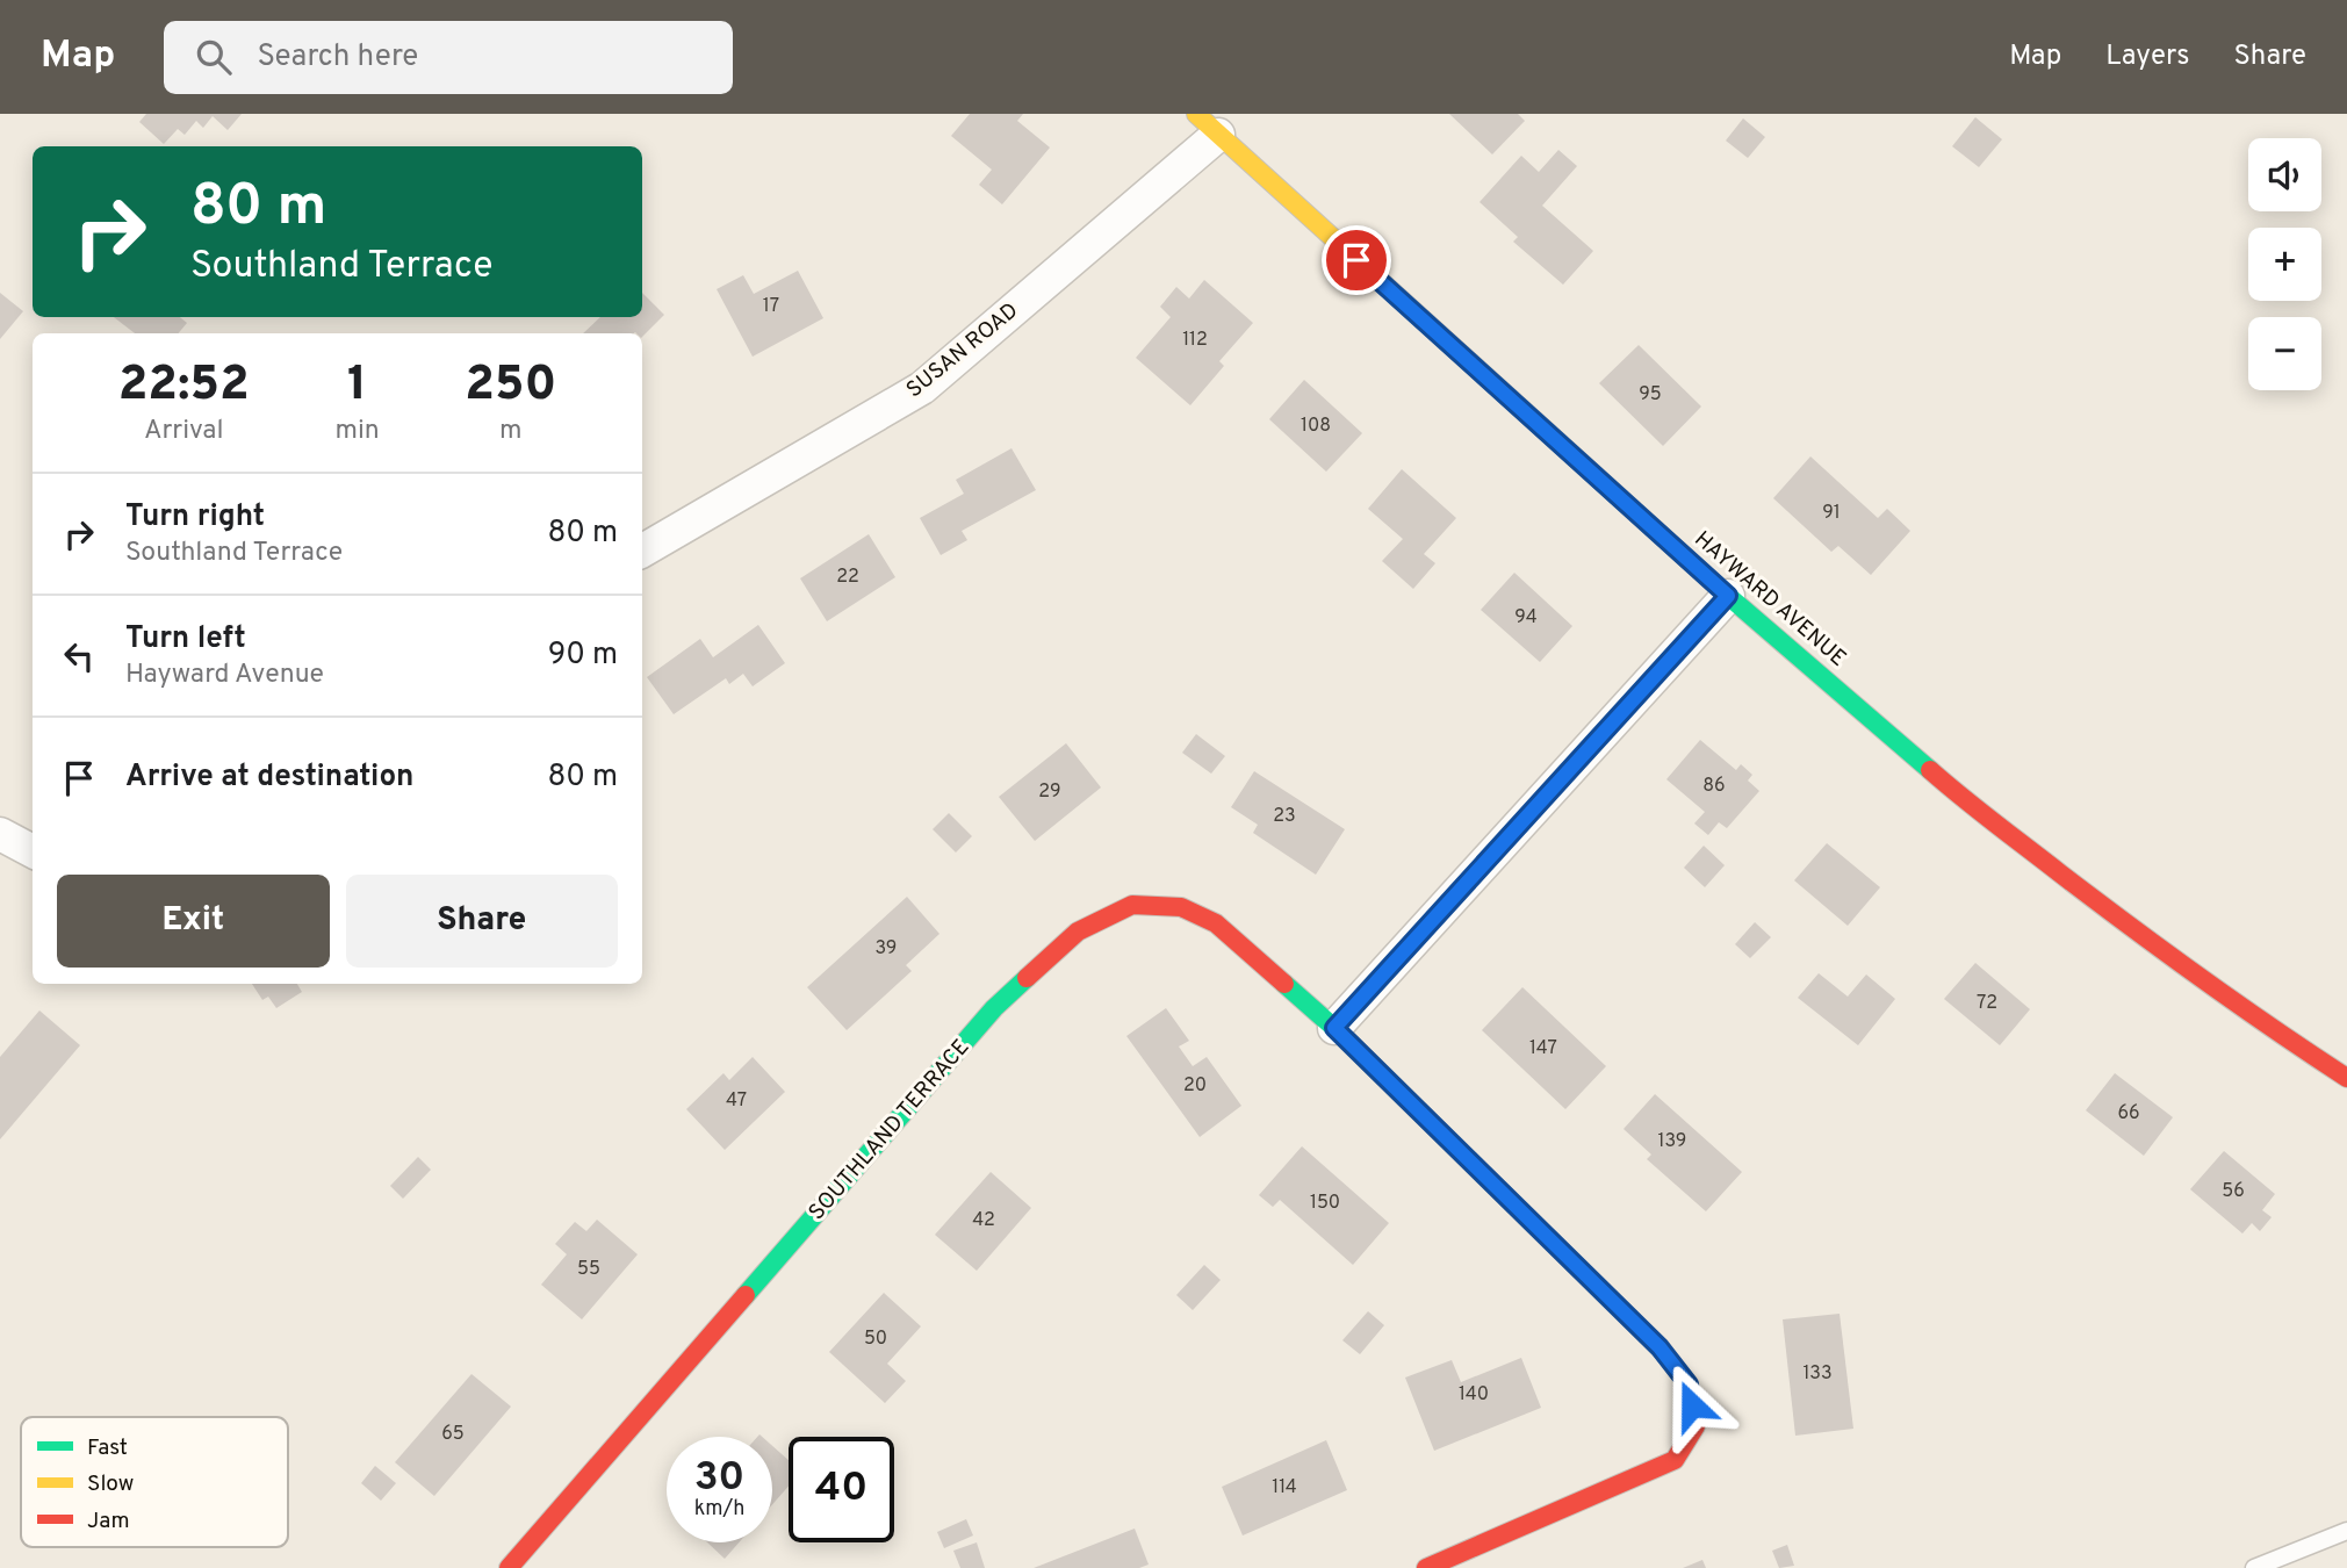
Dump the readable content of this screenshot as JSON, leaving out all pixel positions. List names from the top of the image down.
{
  "streets": {
    "street": ["SUSAN ROAD", "HAYWARD AVENUE", "SOUTHLAND TERRACE"]
  },
  "crossings": [
    ["SUSAN ROAD", "HAYWARD AVENUE"]
  ],
  "house_numbers": [
    "17",
    "112",
    "95",
    "108",
    "91",
    "22",
    "94",
    "86",
    "29",
    "23",
    "39",
    "72",
    "147",
    "20",
    "47",
    "66",
    "139",
    "56",
    "150",
    "42",
    "55",
    "50",
    "133",
    "140",
    "65",
    "114"
  ],
  "legend": ["Fast", "Slow", "Jam"],
  "page": {
    "header": "Map",
    "search": "Search here",
    "nav": ["Map", "Layers", "Share"],
    "map_buttons": ["+", "−"],
    "turn": ["80 m", "Southland Terrace"],
    "eta": [
      "22:52",
      "Arrival",
      "1",
      "min",
      "250",
      "m"
    ],
    "list": [
      {
        "name": "Turn right",
        "note": "Southland Terrace",
        "value": "80 m"
      },
      {
        "name": "Turn left",
        "note": "Hayward Avenue",
        "value": "90 m"
      },
      {
        "name": "Arrive at destination",
        "value": "80 m"
      }
    ],
    "buttons": ["Exit", "Share"],
    "speed": "30 km/h",
    "limit": "40"
  }
}
